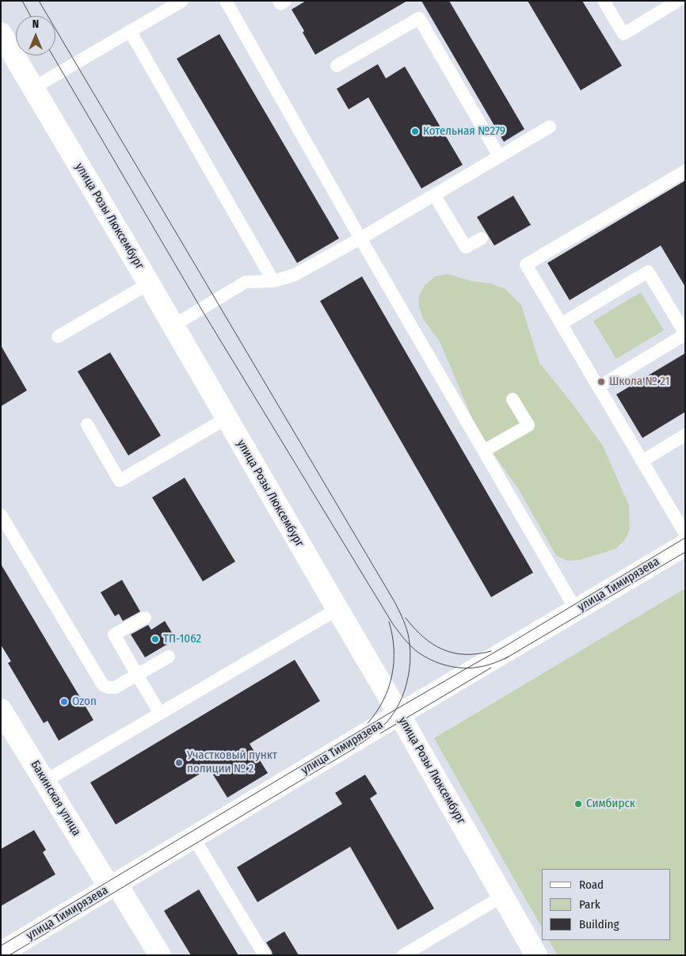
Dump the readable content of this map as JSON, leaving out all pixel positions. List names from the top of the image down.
{
  "streets": {
    "main road": ["улица Розы Люксембург", "улица Тимирязева", "Бакинская улица"]
  },
  "crossings": [
    ["улица Розы Люксембург", "улица Тимирязева"],
    ["улица Тимирязева", "Бакинская улица"]
  ],
  "places": [
    "Котельная №279",
    "Школа № 21",
    "ТП-1062",
    "Ozon",
    "Участковый пункт полиции № 2",
    "Симбирск"
  ],
  "legend": ["Road", "Park", "Building"],
  "north": "top"
}
